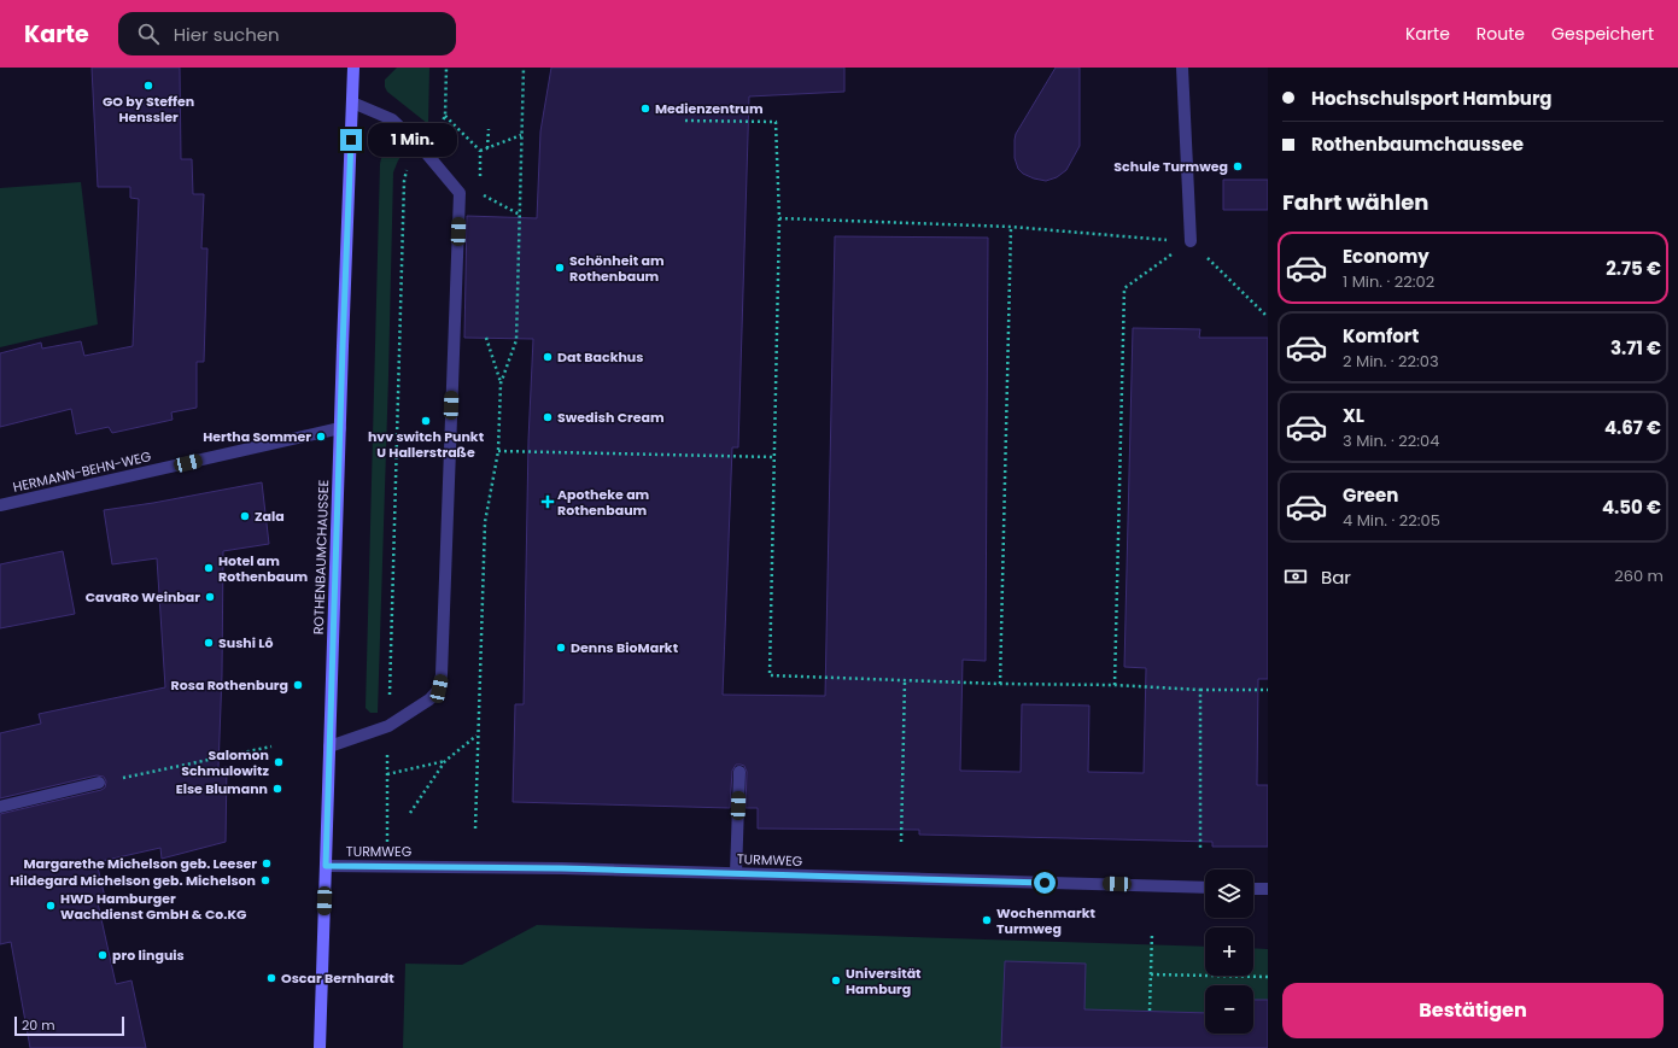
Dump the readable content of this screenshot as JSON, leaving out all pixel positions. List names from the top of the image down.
{
  "streets": {
    "main road": ["ROTHENBAUMCHAUSSEE"],
    "street": ["HERMANN-BEHN-WEG", "TURMWEG"]
  },
  "crossings": [
    ["HERMANN-BEHN-WEG", "ROTHENBAUMCHAUSSEE"],
    ["ROTHENBAUMCHAUSSEE", "TURMWEG"]
  ],
  "places": {
    "other": [
      "GO by Steffen Henssler",
      "Medienzentrum",
      "Schule Turmweg",
      "Schönheit am Rothenbaum",
      "Dat Backhus",
      "Swedish Cream",
      "hvv switch Punkt U Hallerstraße",
      "Hertha Sommer",
      "Zala",
      "Hotel am Rothenbaum",
      "CavaRo Weinbar",
      "Sushi Lô",
      "Denns BioMarkt",
      "Rosa Rothenburg",
      "Salomon Schmulowitz",
      "Else Blumann",
      "Margarethe Michelson geb. Leeser",
      "Hildegard Michelson geb. Michelson",
      "HWD Hamburger Wachdienst GmbH & Co.KG",
      "Wochenmarkt Turmweg",
      "pro linguis",
      "Oscar Bernhardt",
      "Universität Hamburg"
    ],
    "health": ["Apotheke am Rothenbaum"]
  },
  "scale_bar": "20 m",
  "page": {
    "header": "Karte",
    "search": "Hier suchen",
    "nav": ["Karte", "Route", "Gespeichert"],
    "banner": ["Hochschulsport Hamburg", "Rothenbaumchaussee"],
    "bubble": "1 Min.",
    "heading": "Fahrt wählen",
    "list": [
      {
        "name": "Economy",
        "note": "1 Min. · 22:02",
        "value": "2.75 €"
      },
      {
        "name": "Komfort",
        "note": "2 Min. · 22:03",
        "value": "3.71 €"
      },
      {
        "name": "XL",
        "note": "3 Min. · 22:04",
        "value": "4.67 €"
      },
      {
        "name": "Green",
        "note": "4 Min. · 22:05",
        "value": "4.50 €"
      }
    ],
    "pay": ["Bar", "260 m"],
    "map_buttons": ["+", "−"],
    "buttons": "Bestätigen",
    "scale": "20 m"
  }
}
